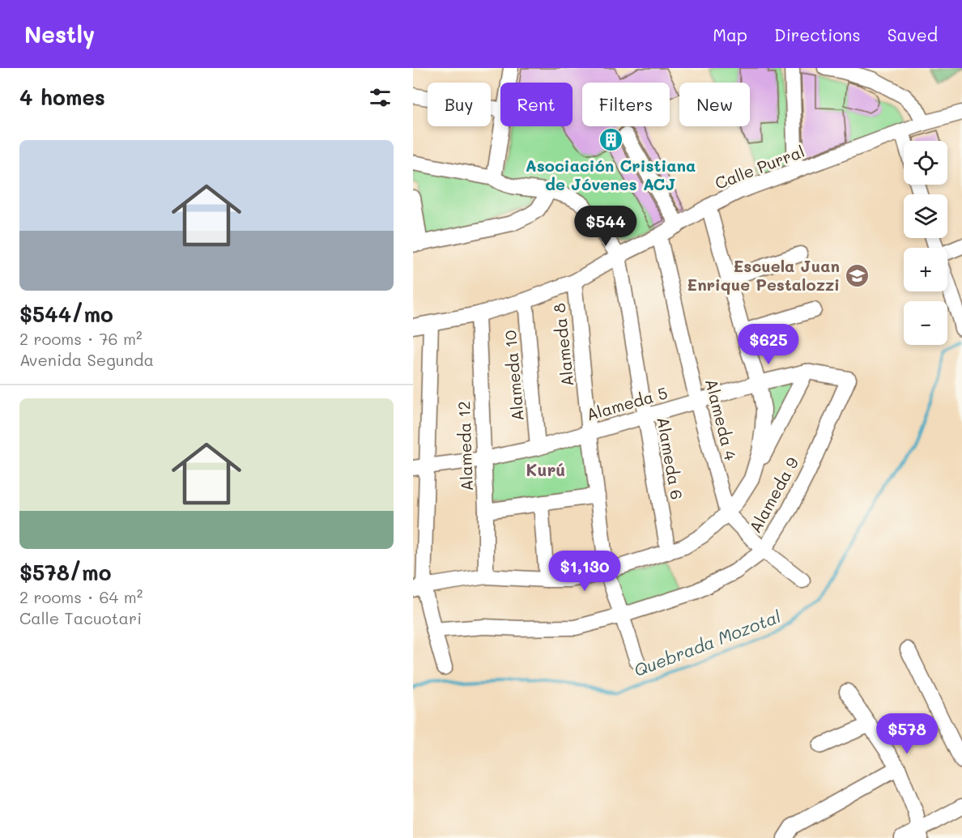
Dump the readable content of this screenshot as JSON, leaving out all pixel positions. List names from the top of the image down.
{
  "streets": {
    "street": [
      "Calle Purral",
      "Alameda 8",
      "Alameda 10",
      "Alameda 5",
      "Alameda 4",
      "Alameda 12",
      "Alameda 6",
      "Alameda 9"
    ]
  },
  "crossings": [
    ["Calle Purral", "Alameda 8"],
    ["Calle Purral", "Alameda 10"],
    ["Calle Purral", "Alameda 4"],
    ["Calle Purral", "Alameda 12"],
    ["Calle Purral", "Alameda 6"],
    ["Alameda 8", "Alameda 5"],
    ["Alameda 8", "Alameda 9"],
    ["Alameda 10", "Alameda 5"],
    ["Alameda 5", "Alameda 4"],
    ["Alameda 5", "Alameda 12"],
    ["Alameda 5", "Alameda 6"],
    ["Alameda 5", "Alameda 9"],
    ["Alameda 4", "Alameda 9"]
  ],
  "districts": ["Kurú"],
  "water": ["Quebrada Mozotal"],
  "places": {
    "building": ["Asociación Cristiana de Jóvenes ACJ"],
    "school or university": ["Escuela Juan Enrique Pestalozzi"]
  },
  "page": {
    "header": "Nestly",
    "nav": ["Map", "Directions", "Saved"],
    "heading": "4 homes",
    "chip": [
      "Buy",
      "Rent",
      "Filters",
      "New"
    ],
    "list": [
      {
        "name": "$544/mo",
        "note": "2 rooms · 76 m² · Avenida Segunda"
      },
      {
        "name": "$578/mo",
        "note": "2 rooms · 64 m² · Calle Tacuotari"
      }
    ],
    "map_buttons": ["+", "−"],
    "price": [
      "$544",
      "$625",
      "$1,130",
      "$578"
    ]
  }
}
